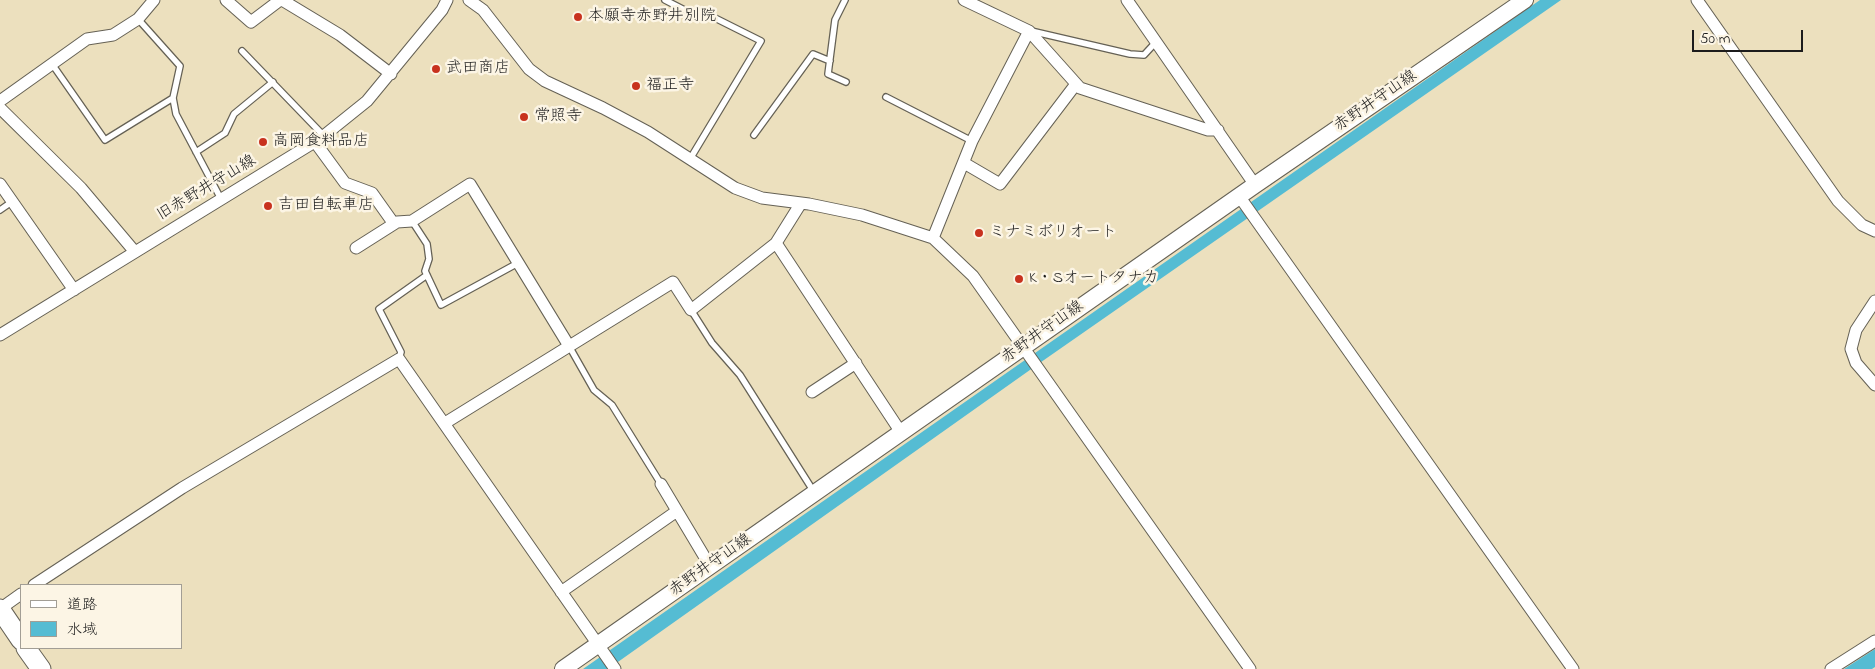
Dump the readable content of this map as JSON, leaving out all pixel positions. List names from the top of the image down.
{
  "streets": {
    "main road": ["赤野井守山線"],
    "street": ["旧赤野井守山線"]
  },
  "places": [
    "本願寺赤野井別院",
    "武田商店",
    "福正寺",
    "常照寺",
    "高岡食料品店",
    "吉田自転車店",
    "ミナミボリオート",
    "K・Sオートタナカ"
  ],
  "legend": ["道路", "水域"],
  "scale_bar": "50 m"
}
